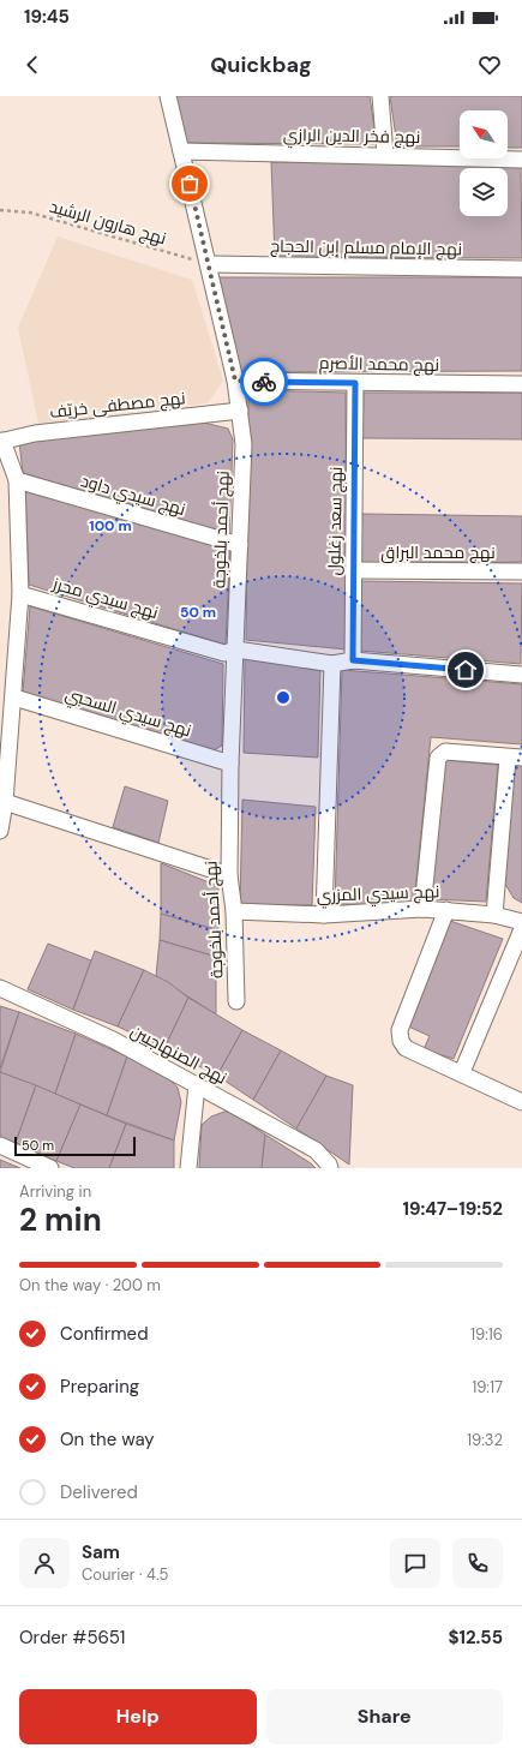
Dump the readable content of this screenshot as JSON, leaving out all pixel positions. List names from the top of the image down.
{
  "streets": {
    "street": [
      "نهج فخر الدين الرازي",
      "نهج اﻹمام مسلم إبن الحجاج",
      "نهج محمد الأصرم",
      "نهج مصطفى خريّف",
      "نهج سيدي داود",
      "نهج سعد زغلول",
      "نهج أحمد بلخوجة",
      "نهج محمد البراق",
      "نهج سيدي محرز",
      "نهج سيدي السحبي",
      "نهج سيدي المزري",
      "نهج الصنهاجيين"
    ],
    "path": ["نهج هارون الرشيد"]
  },
  "crossings": [
    ["نهج فخر الدين الرازي", "نهج أحمد بلخوجة"],
    ["نهج هارون الرشيد", "نهج اﻹمام مسلم إبن الحجاج"],
    ["نهج هارون الرشيد", "نهج أحمد بلخوجة"],
    ["نهج اﻹمام مسلم إبن الحجاج", "نهج أحمد بلخوجة"],
    ["نهج محمد الأصرم", "نهج سعد زغلول"],
    ["نهج محمد الأصرم", "نهج أحمد بلخوجة"],
    ["نهج مصطفى خريّف", "نهج أحمد بلخوجة"],
    ["نهج سيدي داود", "نهج أحمد بلخوجة"],
    ["نهج سعد زغلول", "نهج محمد البراق"],
    ["نهج سعد زغلول", "نهج سيدي محرز"],
    ["نهج أحمد بلخوجة", "نهج سيدي محرز"],
    ["نهج أحمد بلخوجة", "نهج سيدي السحبي"],
    ["نهج أحمد بلخوجة", "نهج سيدي المزري"]
  ],
  "scale_bar": "50 m",
  "north": "top left",
  "page": {
    "status": "19:45",
    "header": "Quickbag",
    "scale": "50 m",
    "heading": ["2 min", "Arriving in", "19:47–19:52"],
    "panel": [
      "Sam",
      "Courier · 4.5",
      "Order #5651",
      "$12.55"
    ],
    "bar": "On the way · 200 m",
    "list": [
      ["Confirmed", "19:16"],
      ["Preparing", "19:17"],
      ["On the way", "19:32"],
      "Delivered"
    ],
    "buttons": ["Help", "Share"]
  },
  "rings": ["100 m", "50 m"]
}
